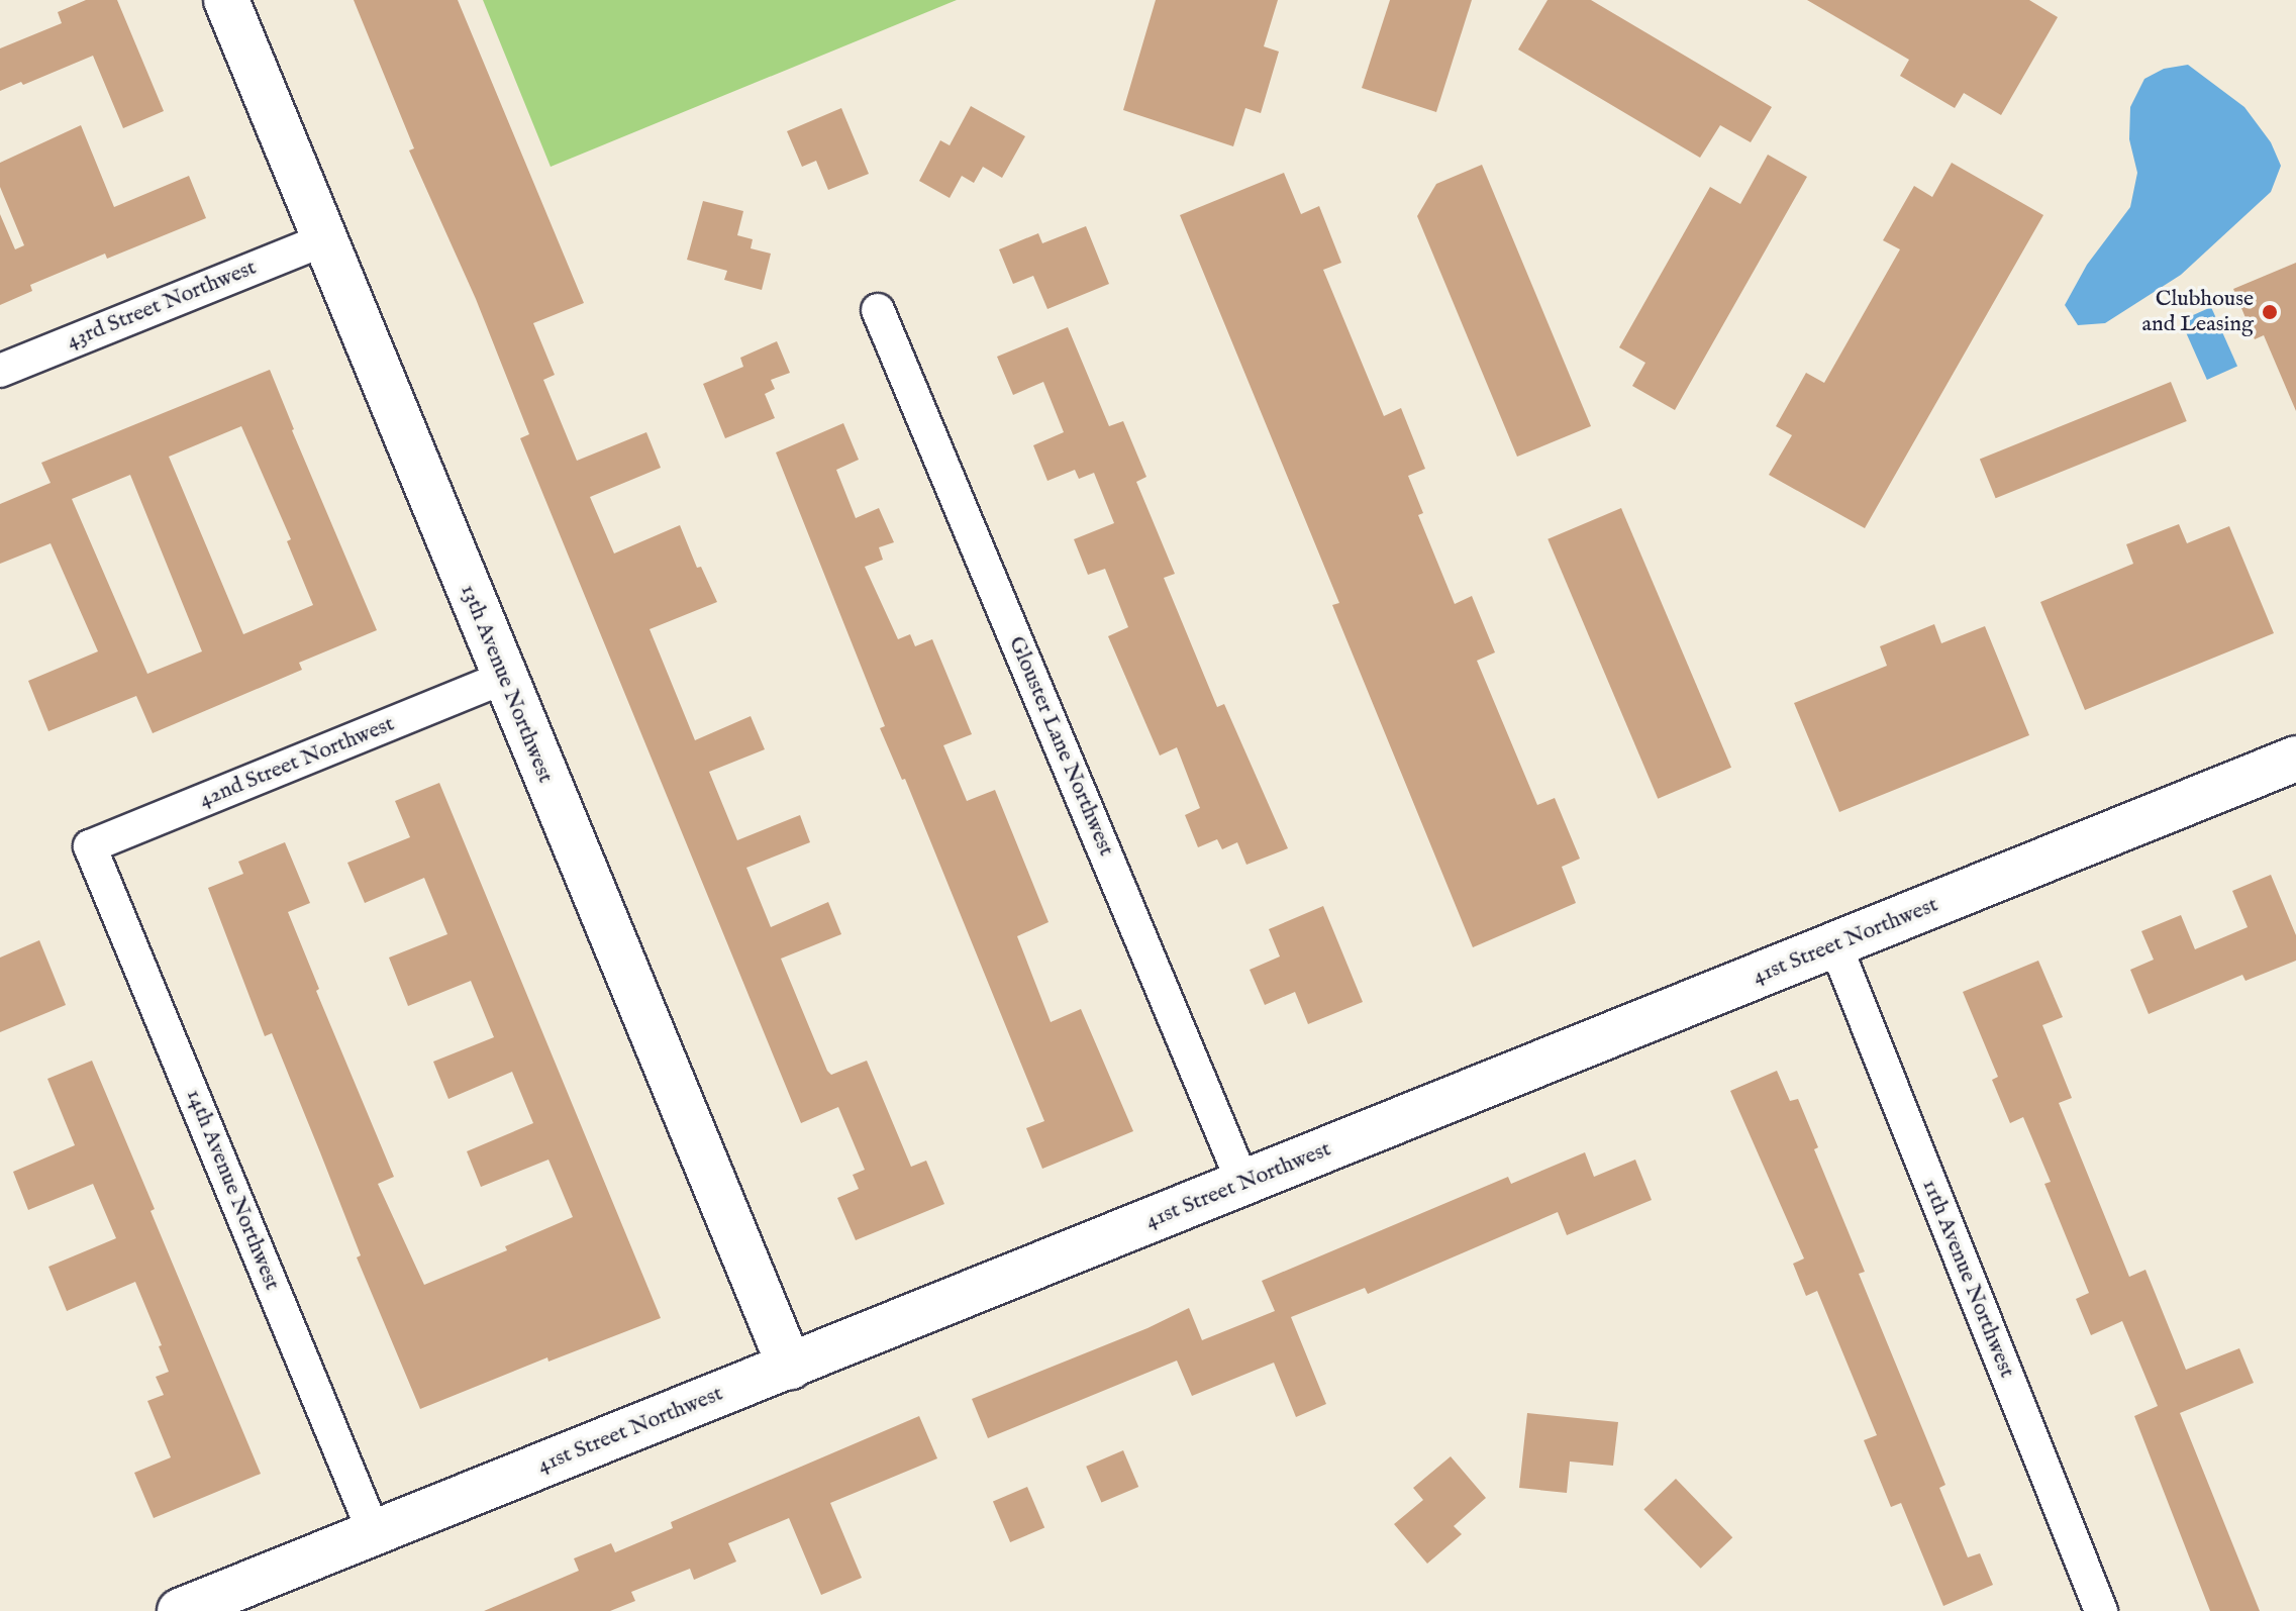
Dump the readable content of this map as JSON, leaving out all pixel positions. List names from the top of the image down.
{
  "streets": {
    "main road": ["13th Avenue Northwest", "41st Street Northwest"],
    "street": [
      "43rd Street Northwest",
      "Glouster Lane Northwest",
      "42nd Street Northwest",
      "14th Avenue Northwest",
      "11th Avenue Northwest"
    ]
  },
  "crossings": [
    ["43rd Street Northwest", "13th Avenue Northwest"],
    ["13th Avenue Northwest", "42nd Street Northwest"],
    ["13th Avenue Northwest", "41st Street Northwest"],
    ["Glouster Lane Northwest", "41st Street Northwest"],
    ["42nd Street Northwest", "14th Avenue Northwest"],
    ["41st Street Northwest", "14th Avenue Northwest"],
    ["41st Street Northwest", "11th Avenue Northwest"]
  ],
  "places": ["Clubhouse and Leasing"]
}
